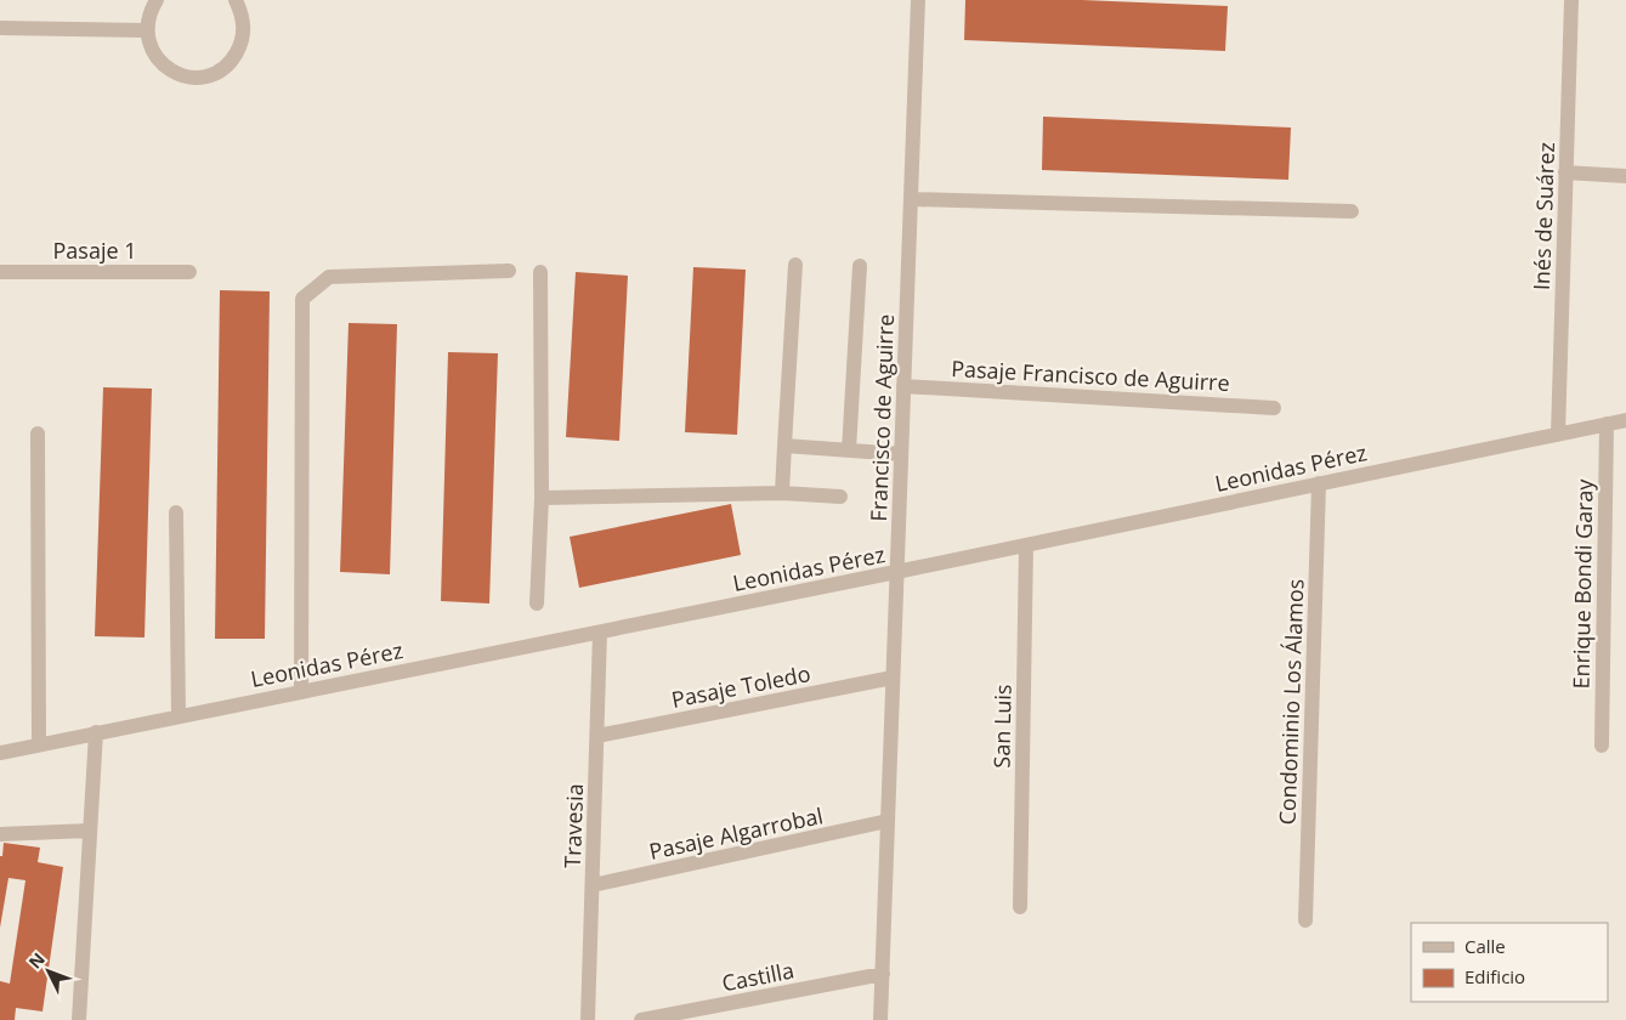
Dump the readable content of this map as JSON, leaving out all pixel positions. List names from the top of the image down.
{
  "streets": {
    "street": [
      "Inés de Suárez",
      "Pasaje 1",
      "Pasaje Francisco de Aguirre",
      "Francisco de Aguirre",
      "Leonidas Pérez",
      "Enrique Bondi Garay",
      "Pasaje Toledo",
      "Condominio Los Álamos",
      "San Luis",
      "Travesia",
      "Pasaje Algarrobal",
      "Castilla"
    ]
  },
  "crossings": [
    ["Inés de Suárez", "Leonidas Pérez"],
    ["Pasaje Francisco de Aguirre", "Francisco de Aguirre"],
    ["Francisco de Aguirre", "Leonidas Pérez"],
    ["Francisco de Aguirre", "Pasaje Toledo"],
    ["Francisco de Aguirre", "Pasaje Algarrobal"],
    ["Francisco de Aguirre", "Castilla"],
    ["Leonidas Pérez", "Enrique Bondi Garay"],
    ["Leonidas Pérez", "Condominio Los Álamos"],
    ["Leonidas Pérez", "San Luis"],
    ["Leonidas Pérez", "Travesia"],
    ["Pasaje Toledo", "Travesia"],
    ["Travesia", "Pasaje Algarrobal"]
  ],
  "legend": ["Calle", "Edificio"],
  "north": "top left"
}
